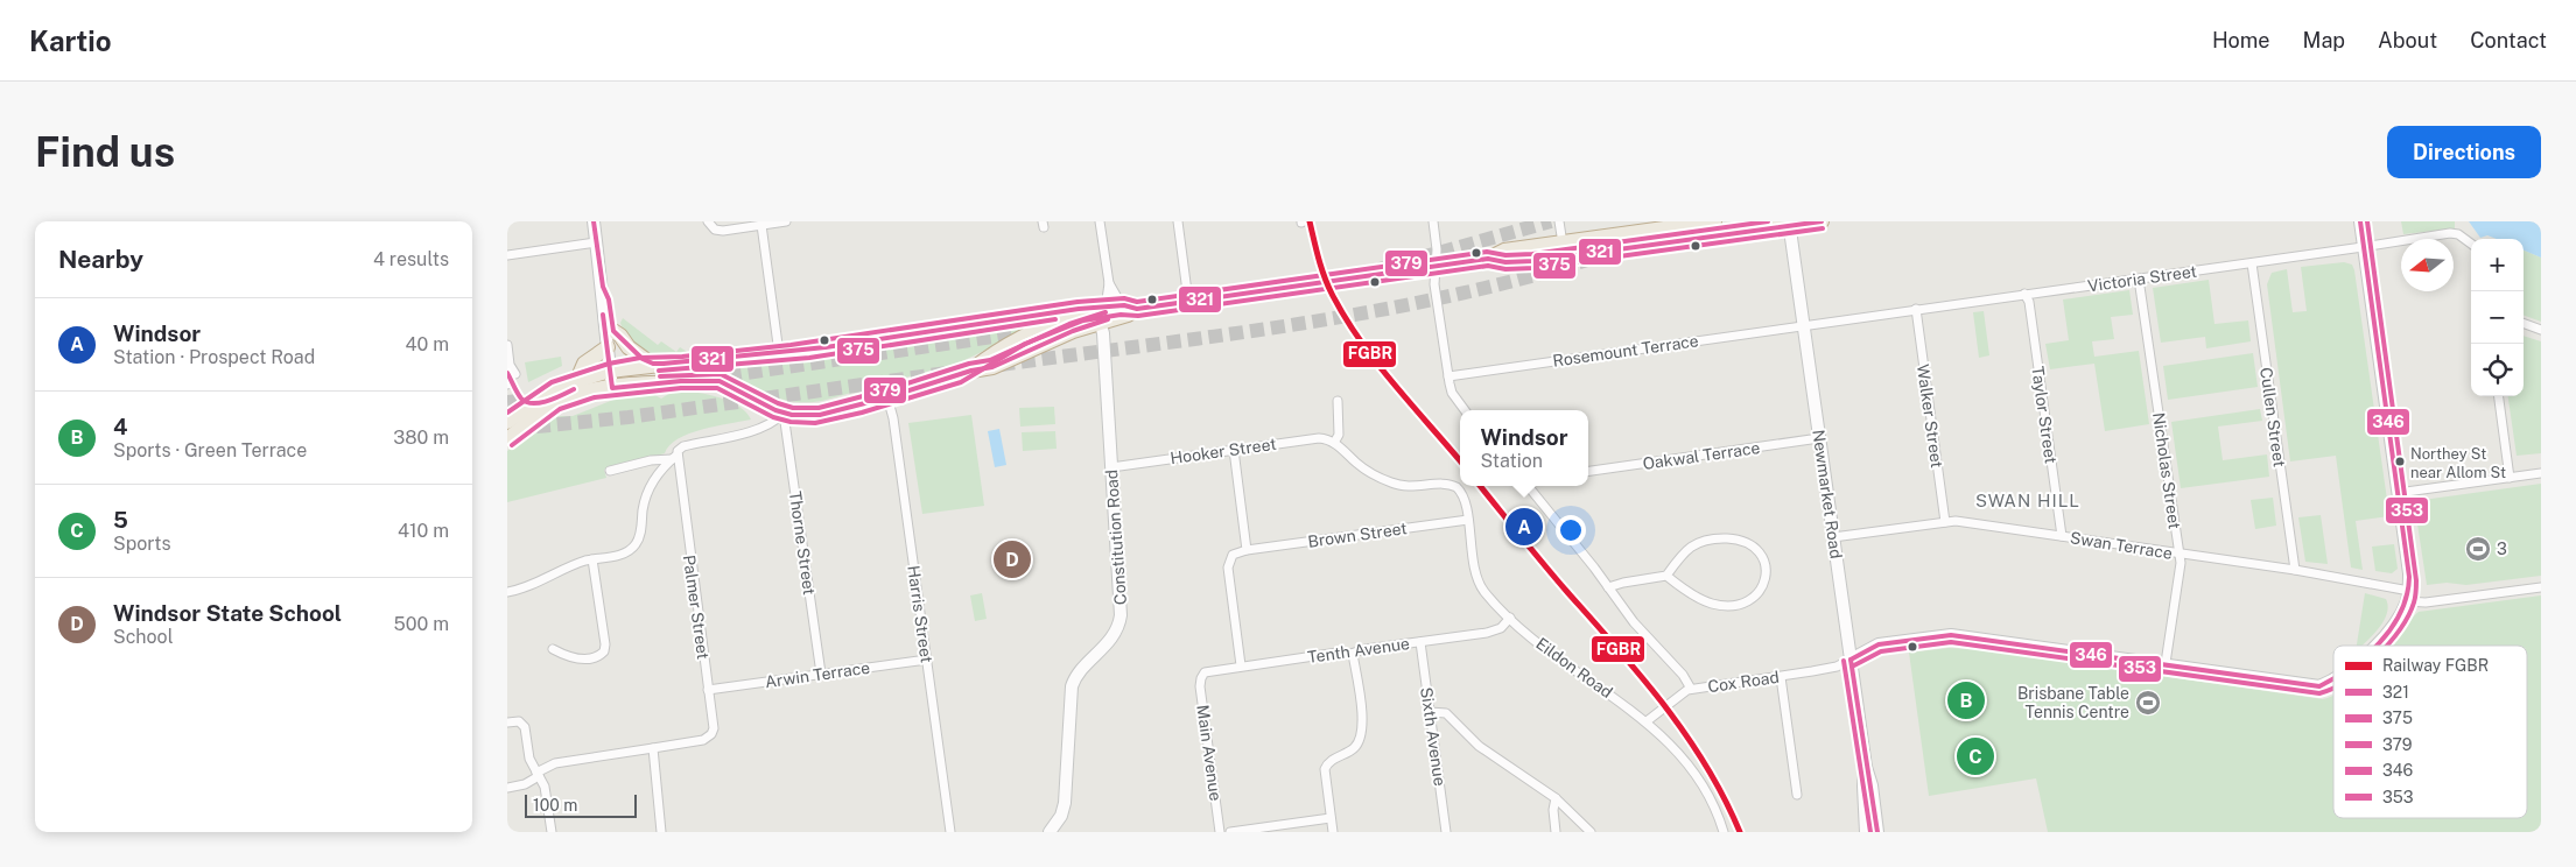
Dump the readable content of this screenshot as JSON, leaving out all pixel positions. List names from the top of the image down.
{
  "streets": {
    "street": [
      "Victoria Street",
      "Rosemount Terrace",
      "Taylor Street",
      "Walker Street",
      "Cullen Street",
      "Hooker Street",
      "Oakwal Terrace",
      "Nicholas Street",
      "Newmarket Road",
      "Brown Street",
      "Constitution Road",
      "Thorne Street",
      "Swan Terrace",
      "Palmer Street",
      "Harris Street",
      "Tenth Avenue",
      "Eildon Road",
      "Arwin Terrace",
      "Cox Road",
      "Sixth Avenue",
      "Main Avenue"
    ]
  },
  "crossings": [
    ["Victoria Street", "Rosemount Terrace"],
    ["Victoria Street", "Taylor Street"],
    ["Victoria Street", "Walker Street"],
    ["Victoria Street", "Cullen Street"],
    ["Victoria Street", "Nicholas Street"],
    ["Victoria Street", "Newmarket Road"],
    ["Rosemount Terrace", "Newmarket Road"],
    ["Taylor Street", "Swan Terrace"],
    ["Walker Street", "Swan Terrace"],
    ["Cullen Street", "Swan Terrace"],
    ["Hooker Street", "Constitution Road"],
    ["Hooker Street", "Eildon Road"],
    ["Oakwal Terrace", "Newmarket Road"],
    ["Nicholas Street", "Swan Terrace"],
    ["Newmarket Road", "Swan Terrace"],
    ["Newmarket Road", "Cox Road"],
    ["Brown Street", "Eildon Road"],
    ["Thorne Street", "Arwin Terrace"],
    ["Palmer Street", "Arwin Terrace"],
    ["Harris Street", "Arwin Terrace"],
    ["Tenth Avenue", "Eildon Road"],
    ["Tenth Avenue", "Sixth Avenue"],
    ["Tenth Avenue", "Main Avenue"],
    ["Eildon Road", "Cox Road"]
  ],
  "districts": ["SWAN HILL"],
  "places": {
    "other": ["Northey St near Allom St"],
    "sports": ["3", "Brisbane Table Tennis Centre"]
  },
  "lines": [
    "rail line FGBR",
    "transit line 321",
    "transit line 379",
    "transit line 346",
    "transit line 353",
    "transit line 375"
  ],
  "legend": [
    "Railway FGBR",
    "321",
    "375",
    "379",
    "346",
    "353"
  ],
  "scale_bar": "100 m",
  "north": "left",
  "page": {
    "header": "Kartio",
    "nav": [
      "Home",
      "Map",
      "About",
      "Contact"
    ],
    "buttons": "Directions",
    "title": "Find us",
    "heading": ["Nearby", "4 results"],
    "map_buttons": ["+", "−"],
    "list": [
      {
        "mark": "A",
        "name": "Windsor",
        "note": "Station · Prospect Road",
        "value": "40 m"
      },
      {
        "mark": "B",
        "name": "4",
        "note": "Sports · Green Terrace",
        "value": "380 m"
      },
      {
        "mark": "C",
        "name": "5",
        "note": "Sports",
        "value": "410 m"
      },
      {
        "mark": "D",
        "name": "Windsor State School",
        "note": "School",
        "value": "500 m"
      }
    ],
    "popup": ["Windsor", "Station"],
    "pins": [
      "A",
      "D",
      "B",
      "C"
    ],
    "scale": "100 m"
  }
}
